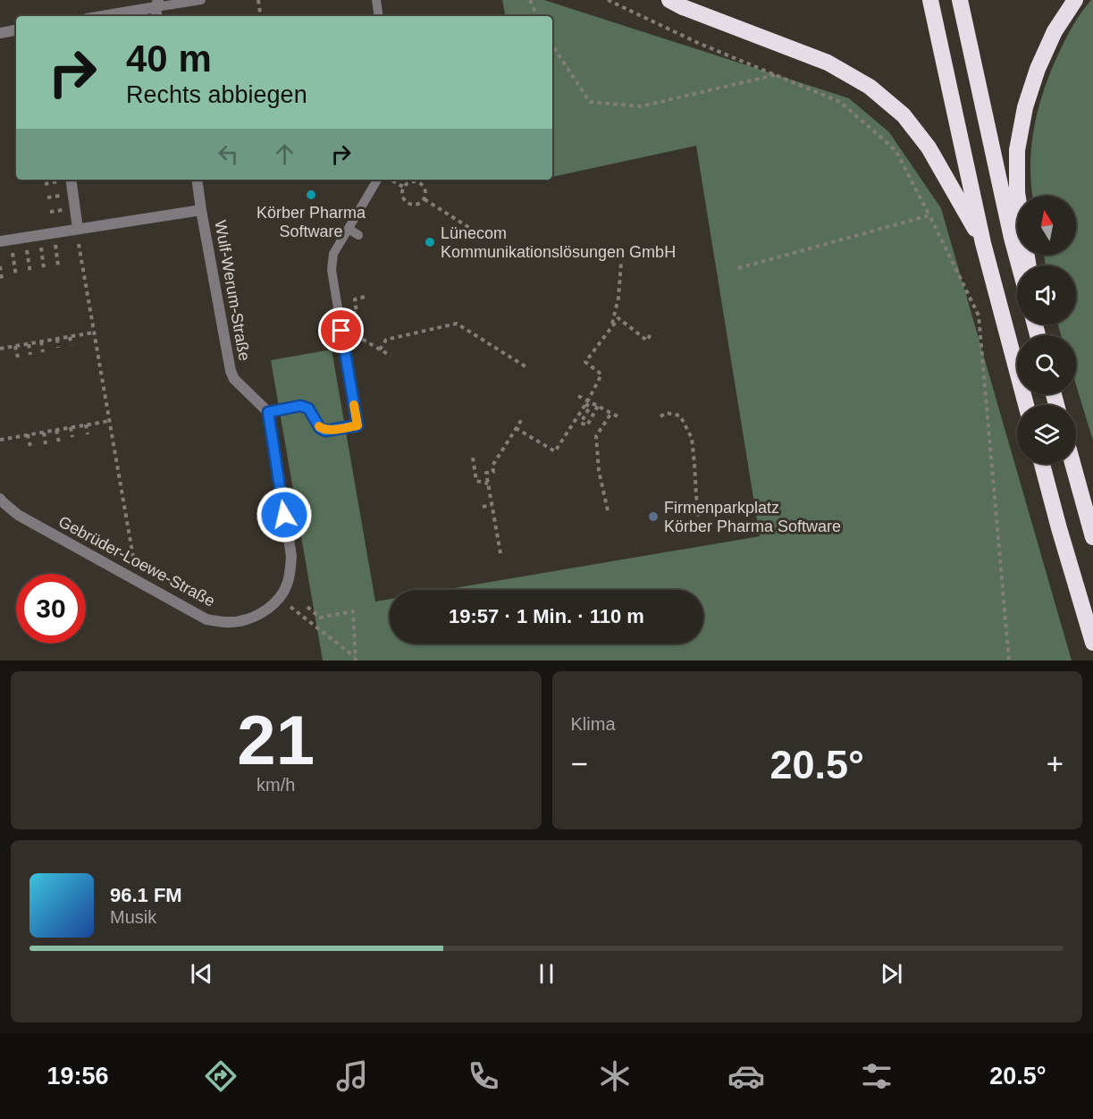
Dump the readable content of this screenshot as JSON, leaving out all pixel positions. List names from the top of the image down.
{
  "streets": {
    "street": ["Wulf-Werum-Straße", "Gebrüder-Loewe-Straße"]
  },
  "crossings": [
    ["Wulf-Werum-Straße", "Gebrüder-Loewe-Straße"]
  ],
  "places": ["Körber Pharma Software", "Lünecom Kommunikationslösungen GmbH", "Firmenparkplatz Körber Pharma Software"],
  "north": "top",
  "page": {
    "turn": ["40 m", "Rechts abbiegen"],
    "limit": "30",
    "trip": "19:57 · 1 Min. · 110 m",
    "tile": [
      ["21", "km/h"],
      "Klima"
    ],
    "heat": ["−", "20.5°", "+"],
    "song": ["96.1 FM", "Musik"],
    "tabs": ["19:56", "20.5°"]
  }
}
